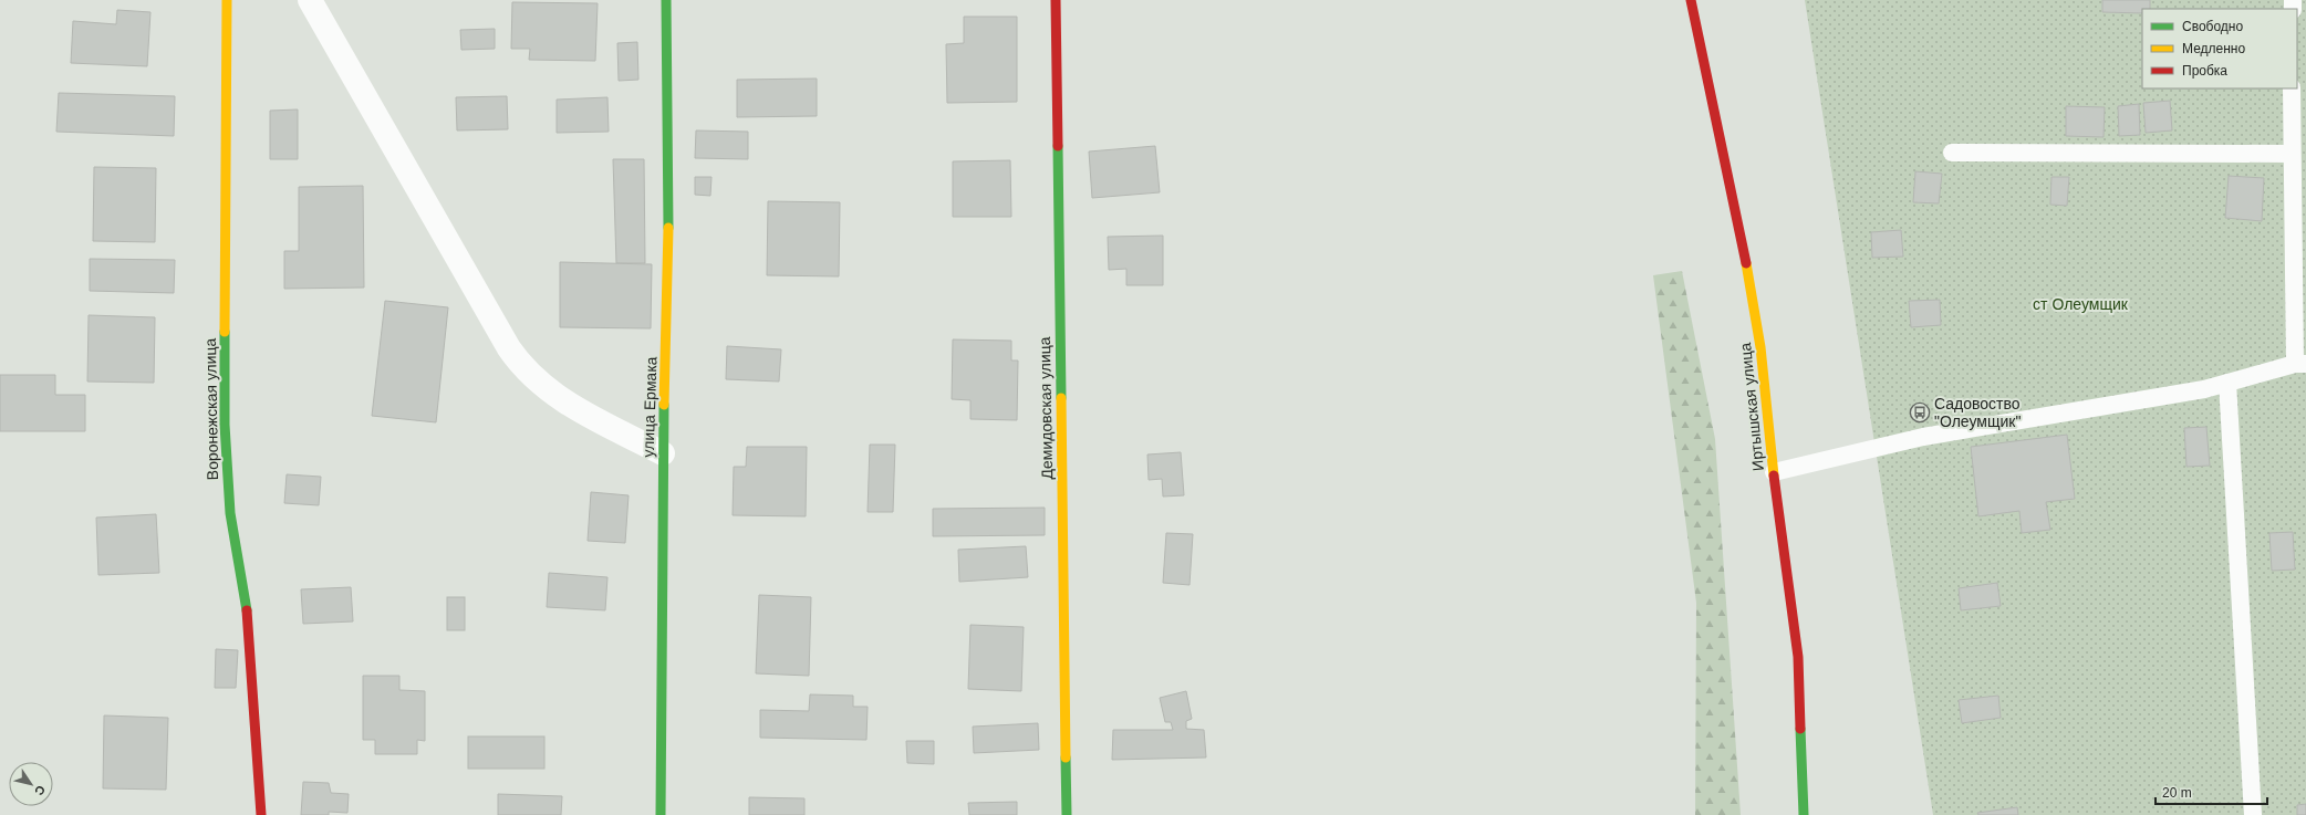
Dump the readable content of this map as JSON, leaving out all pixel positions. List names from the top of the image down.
{
  "streets": {
    "street": [
      "улица Ермака",
      "Иртышская улица",
      "Демидовская улица",
      "Воронежская улица"
    ]
  },
  "parks": ["ст Олеумщик"],
  "places": {
    "bus stop": ["Садовоство \"Олеумщик\""]
  },
  "legend": ["Свободно", "Медленно", "Пробка"],
  "scale_bar": "20 m",
  "north": "bottom right"
}
